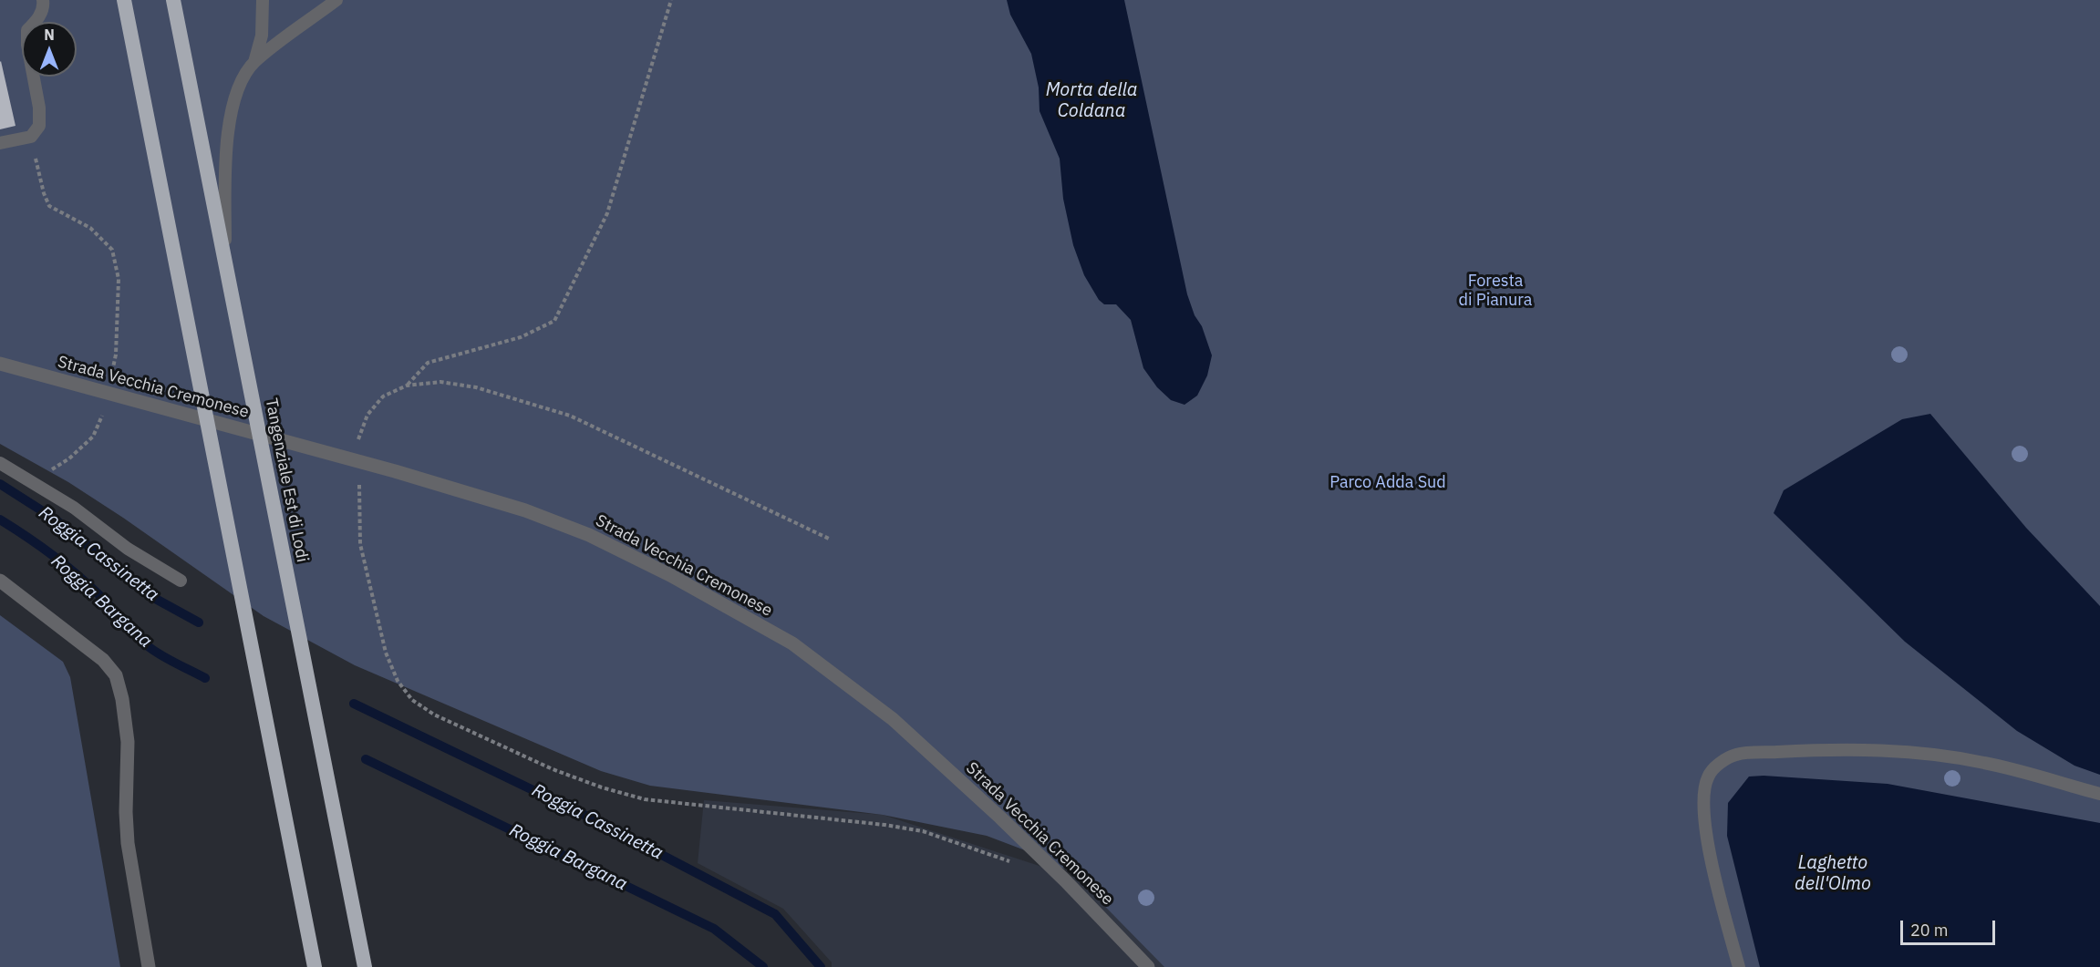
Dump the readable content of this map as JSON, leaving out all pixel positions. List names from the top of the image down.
{
  "streets": {
    "highway": ["Tangenziale Est di Lodi"],
    "street": ["Strada Vecchia Cremonese"]
  },
  "water": [
    "Morta della Coldana",
    "Roggia Cassinetta",
    "Roggia Bargana",
    "Laghetto dell'Olmo"
  ],
  "parks": ["Foresta di Pianura", "Parco Adda Sud"],
  "scale_bar": "20 m",
  "north": "top"
}
